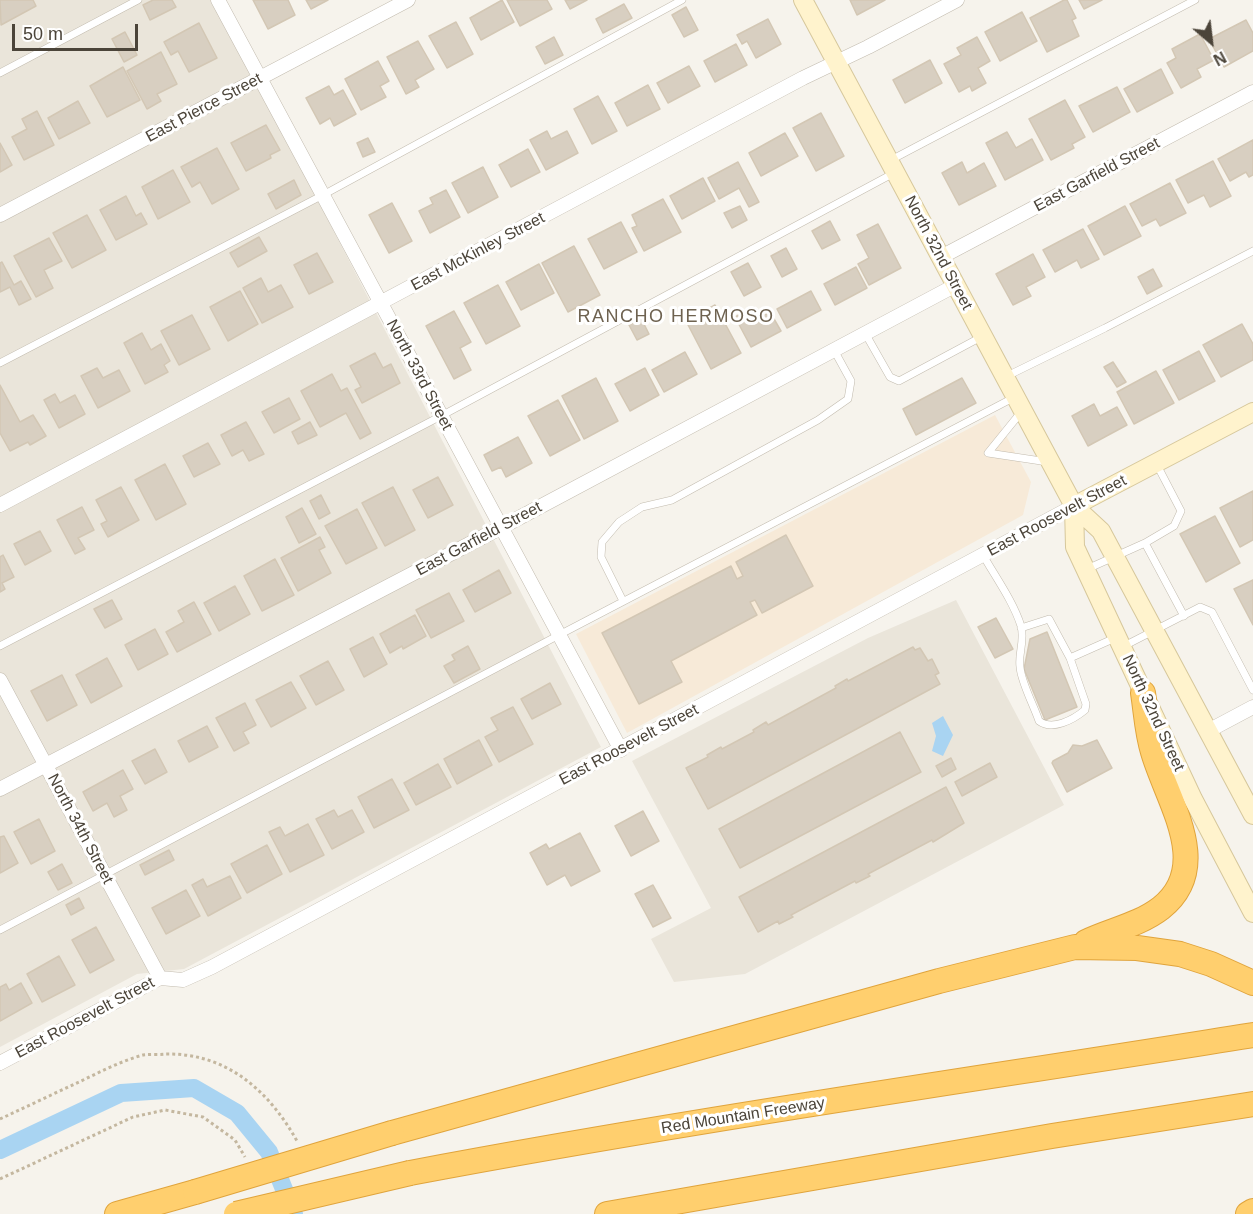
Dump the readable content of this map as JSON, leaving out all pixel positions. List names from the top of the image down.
{
  "streets": {
    "highway": ["Red Mountain Freeway"],
    "main road": ["North 32nd Street", "East Roosevelt Street"],
    "street": [
      "East Pierce Street",
      "East Garfield Street",
      "East McKinley Street",
      "North 33rd Street",
      "North 34th Street"
    ]
  },
  "crossings": [
    ["East Pierce Street", "North 33rd Street"],
    ["East Garfield Street", "North 32nd Street"],
    ["East Garfield Street", "North 33rd Street"],
    ["East Garfield Street", "North 34th Street"],
    ["East McKinley Street", "North 32nd Street"],
    ["East McKinley Street", "North 33rd Street"],
    ["North 32nd Street", "East Roosevelt Street"],
    ["North 33rd Street", "East Roosevelt Street"],
    ["East Roosevelt Street", "North 34th Street"]
  ],
  "districts": ["RANCHO HERMOSO"],
  "scale_bar": "50 m",
  "north": "bottom right"
}
